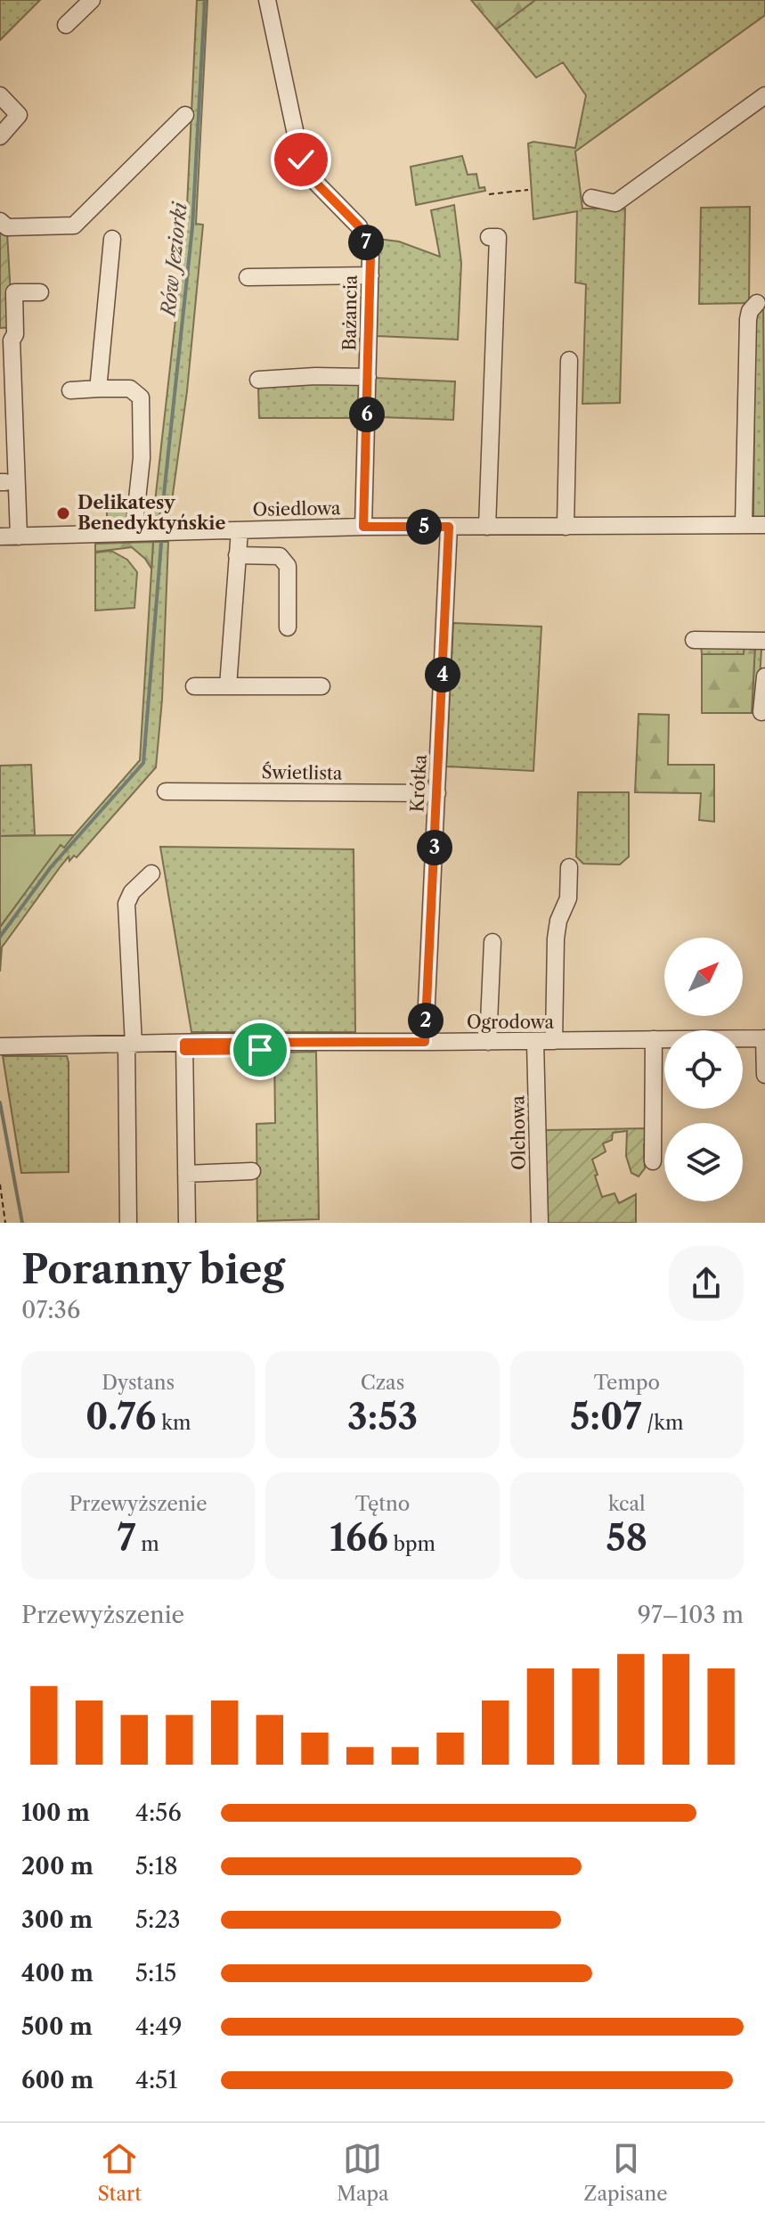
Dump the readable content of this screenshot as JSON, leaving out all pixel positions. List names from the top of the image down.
{
  "streets": {
    "street": [
      "Bażancia",
      "Osiedlowa",
      "Świetlista",
      "Krótka",
      "Ogrodowa",
      "Olchowa"
    ]
  },
  "crossings": [
    ["Bażancia", "Osiedlowa"],
    ["Osiedlowa", "Krótka"],
    ["Świetlista", "Krótka"],
    ["Krótka", "Ogrodowa"],
    ["Ogrodowa", "Olchowa"]
  ],
  "water": ["Rów Jeziorki"],
  "places": ["Delikatesy Benedyktyńskie"],
  "north": "top right",
  "page": {
    "pins": [
      "7",
      "6",
      "5",
      "4",
      "3",
      "2"
    ],
    "heading": ["Poranny bieg", "07:36"],
    "stats": [
      ["Dystans", "0.76 km"],
      ["Czas", "3:53"],
      ["Tempo", "5:07 /km"],
      ["Przewyższenie", "7 m"],
      ["Tętno", "166 bpm"],
      ["kcal", "58"]
    ],
    "chart": ["Przewyższenie", "97–103 m"],
    "list": [
      {
        "name": "100 m",
        "note": "4:56"
      },
      {
        "name": "200 m",
        "note": "5:18"
      },
      {
        "name": "300 m",
        "note": "5:23"
      },
      {
        "name": "400 m",
        "note": "5:15"
      },
      {
        "name": "500 m",
        "note": "4:49"
      },
      {
        "name": "600 m",
        "note": "4:51"
      }
    ],
    "tabs": ["Start", "Mapa", "Zapisane"]
  }
}
